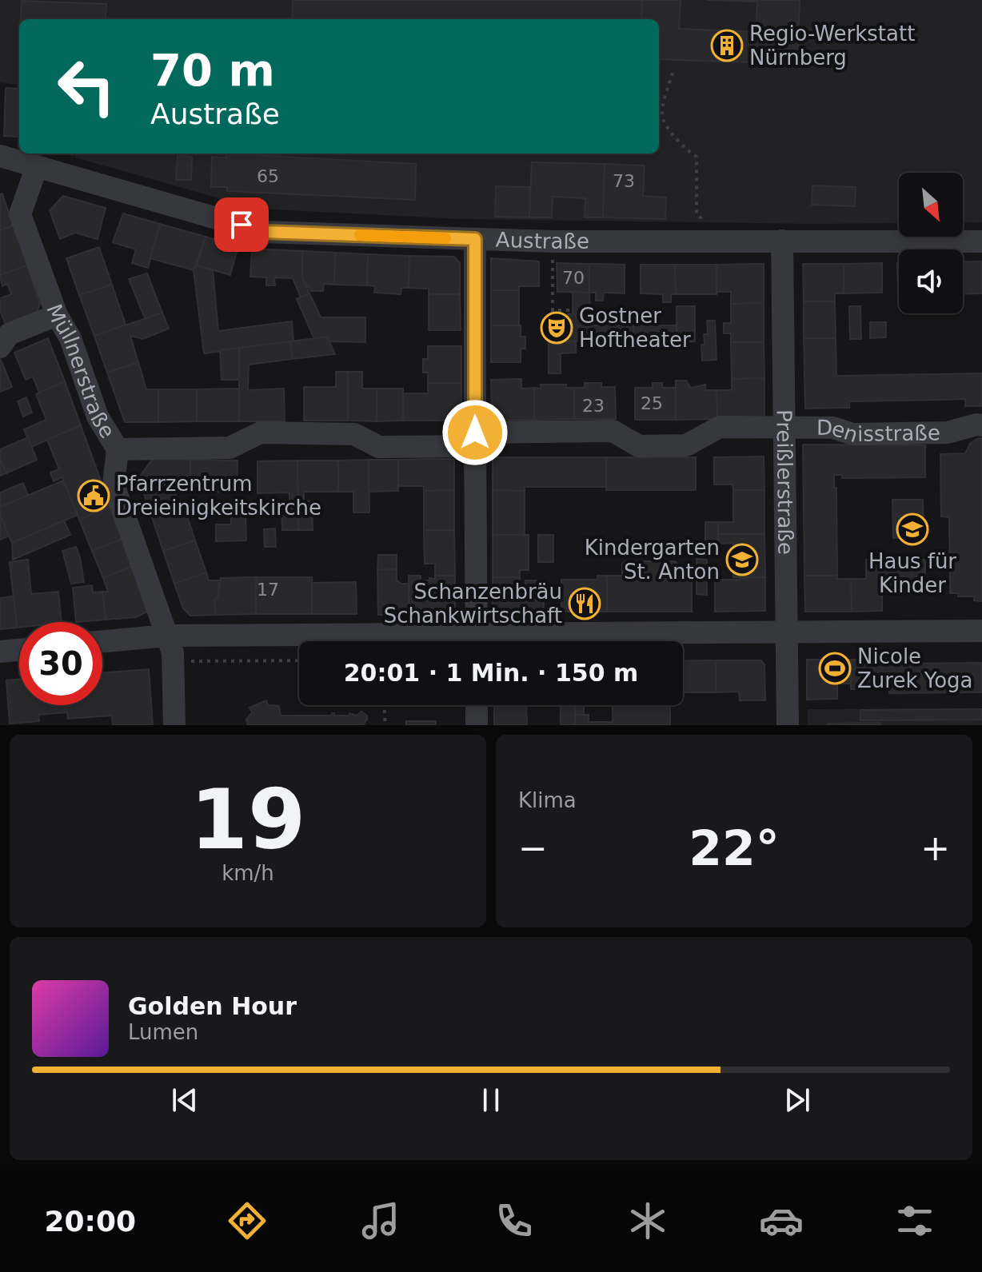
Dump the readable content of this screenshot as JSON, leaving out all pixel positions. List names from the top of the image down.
{
  "streets": {
    "street": [
      "Austraße",
      "Müllnerstraße",
      "Denisstraße",
      "Preißlerstraße"
    ]
  },
  "crossings": [
    ["Austraße", "Müllnerstraße"],
    ["Austraße", "Preißlerstraße"],
    ["Müllnerstraße", "Denisstraße"],
    ["Denisstraße", "Preißlerstraße"]
  ],
  "places": {
    "building": ["Regio-Werkstatt Nürnberg"],
    "theatre": ["Gostner Hoftheater"],
    "public building": ["Pfarrzentrum Dreieinigkeitskirche"],
    "school or university": ["Haus für Kinder", "Kindergarten St. Anton"],
    "restaurant": ["Schanzenbräu Schankwirtschaft"],
    "sports": ["Nicole Zurek Yoga"]
  },
  "house_numbers": [
    "65",
    "73",
    "70",
    "25",
    "23",
    "17"
  ],
  "north": "bottom right",
  "page": {
    "turn": ["70 m", "Austraße"],
    "limit": "30",
    "trip": "20:01 · 1 Min. · 150 m",
    "tile": [
      ["19", "km/h"],
      "Klima"
    ],
    "heat": ["−", "22°", "+"],
    "song": ["Golden Hour", "Lumen"],
    "tabs": "20:00"
  }
}
